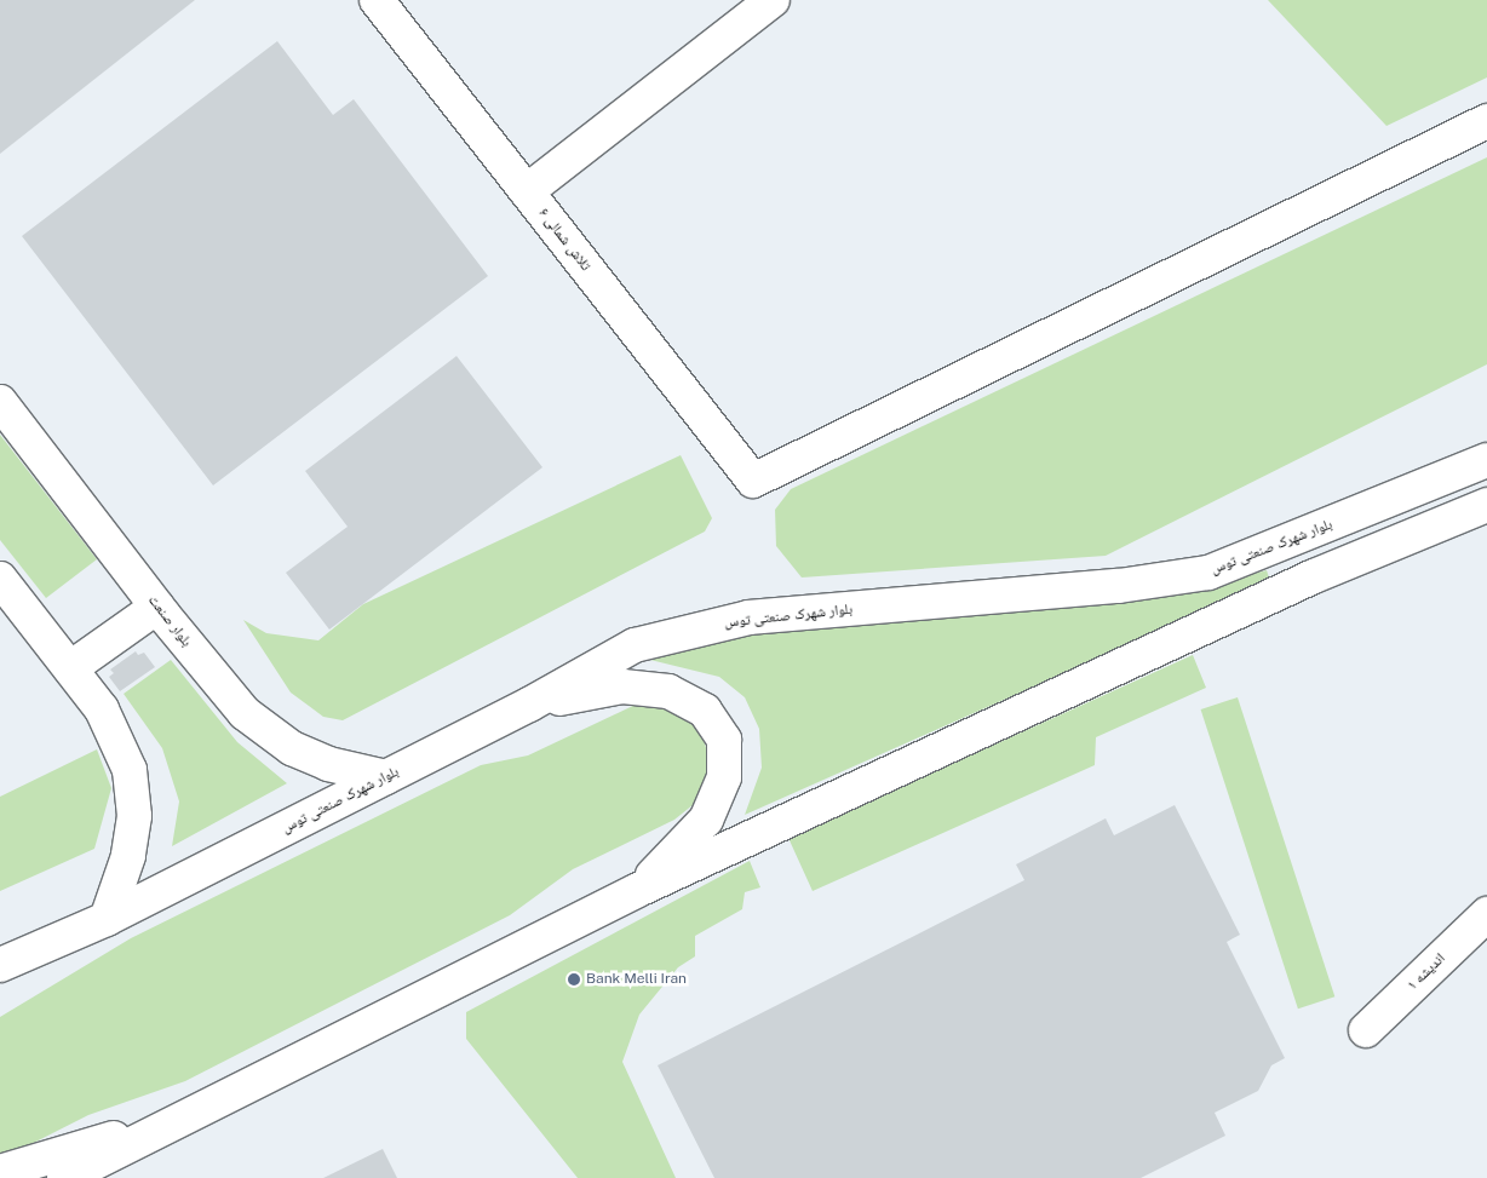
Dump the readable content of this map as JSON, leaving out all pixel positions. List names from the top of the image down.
{
  "streets": {
    "main road": [
      "تلاش شمالی ۶",
      "بلوار شهرک صنعتی توس",
      "بلوار صنعت",
      "اندیشه ۱"
    ]
  },
  "crossings": [
    ["بلوار شهرک صنعتی توس", "بلوار صنعت"]
  ],
  "places": ["Bank Melli Iran"]
}
